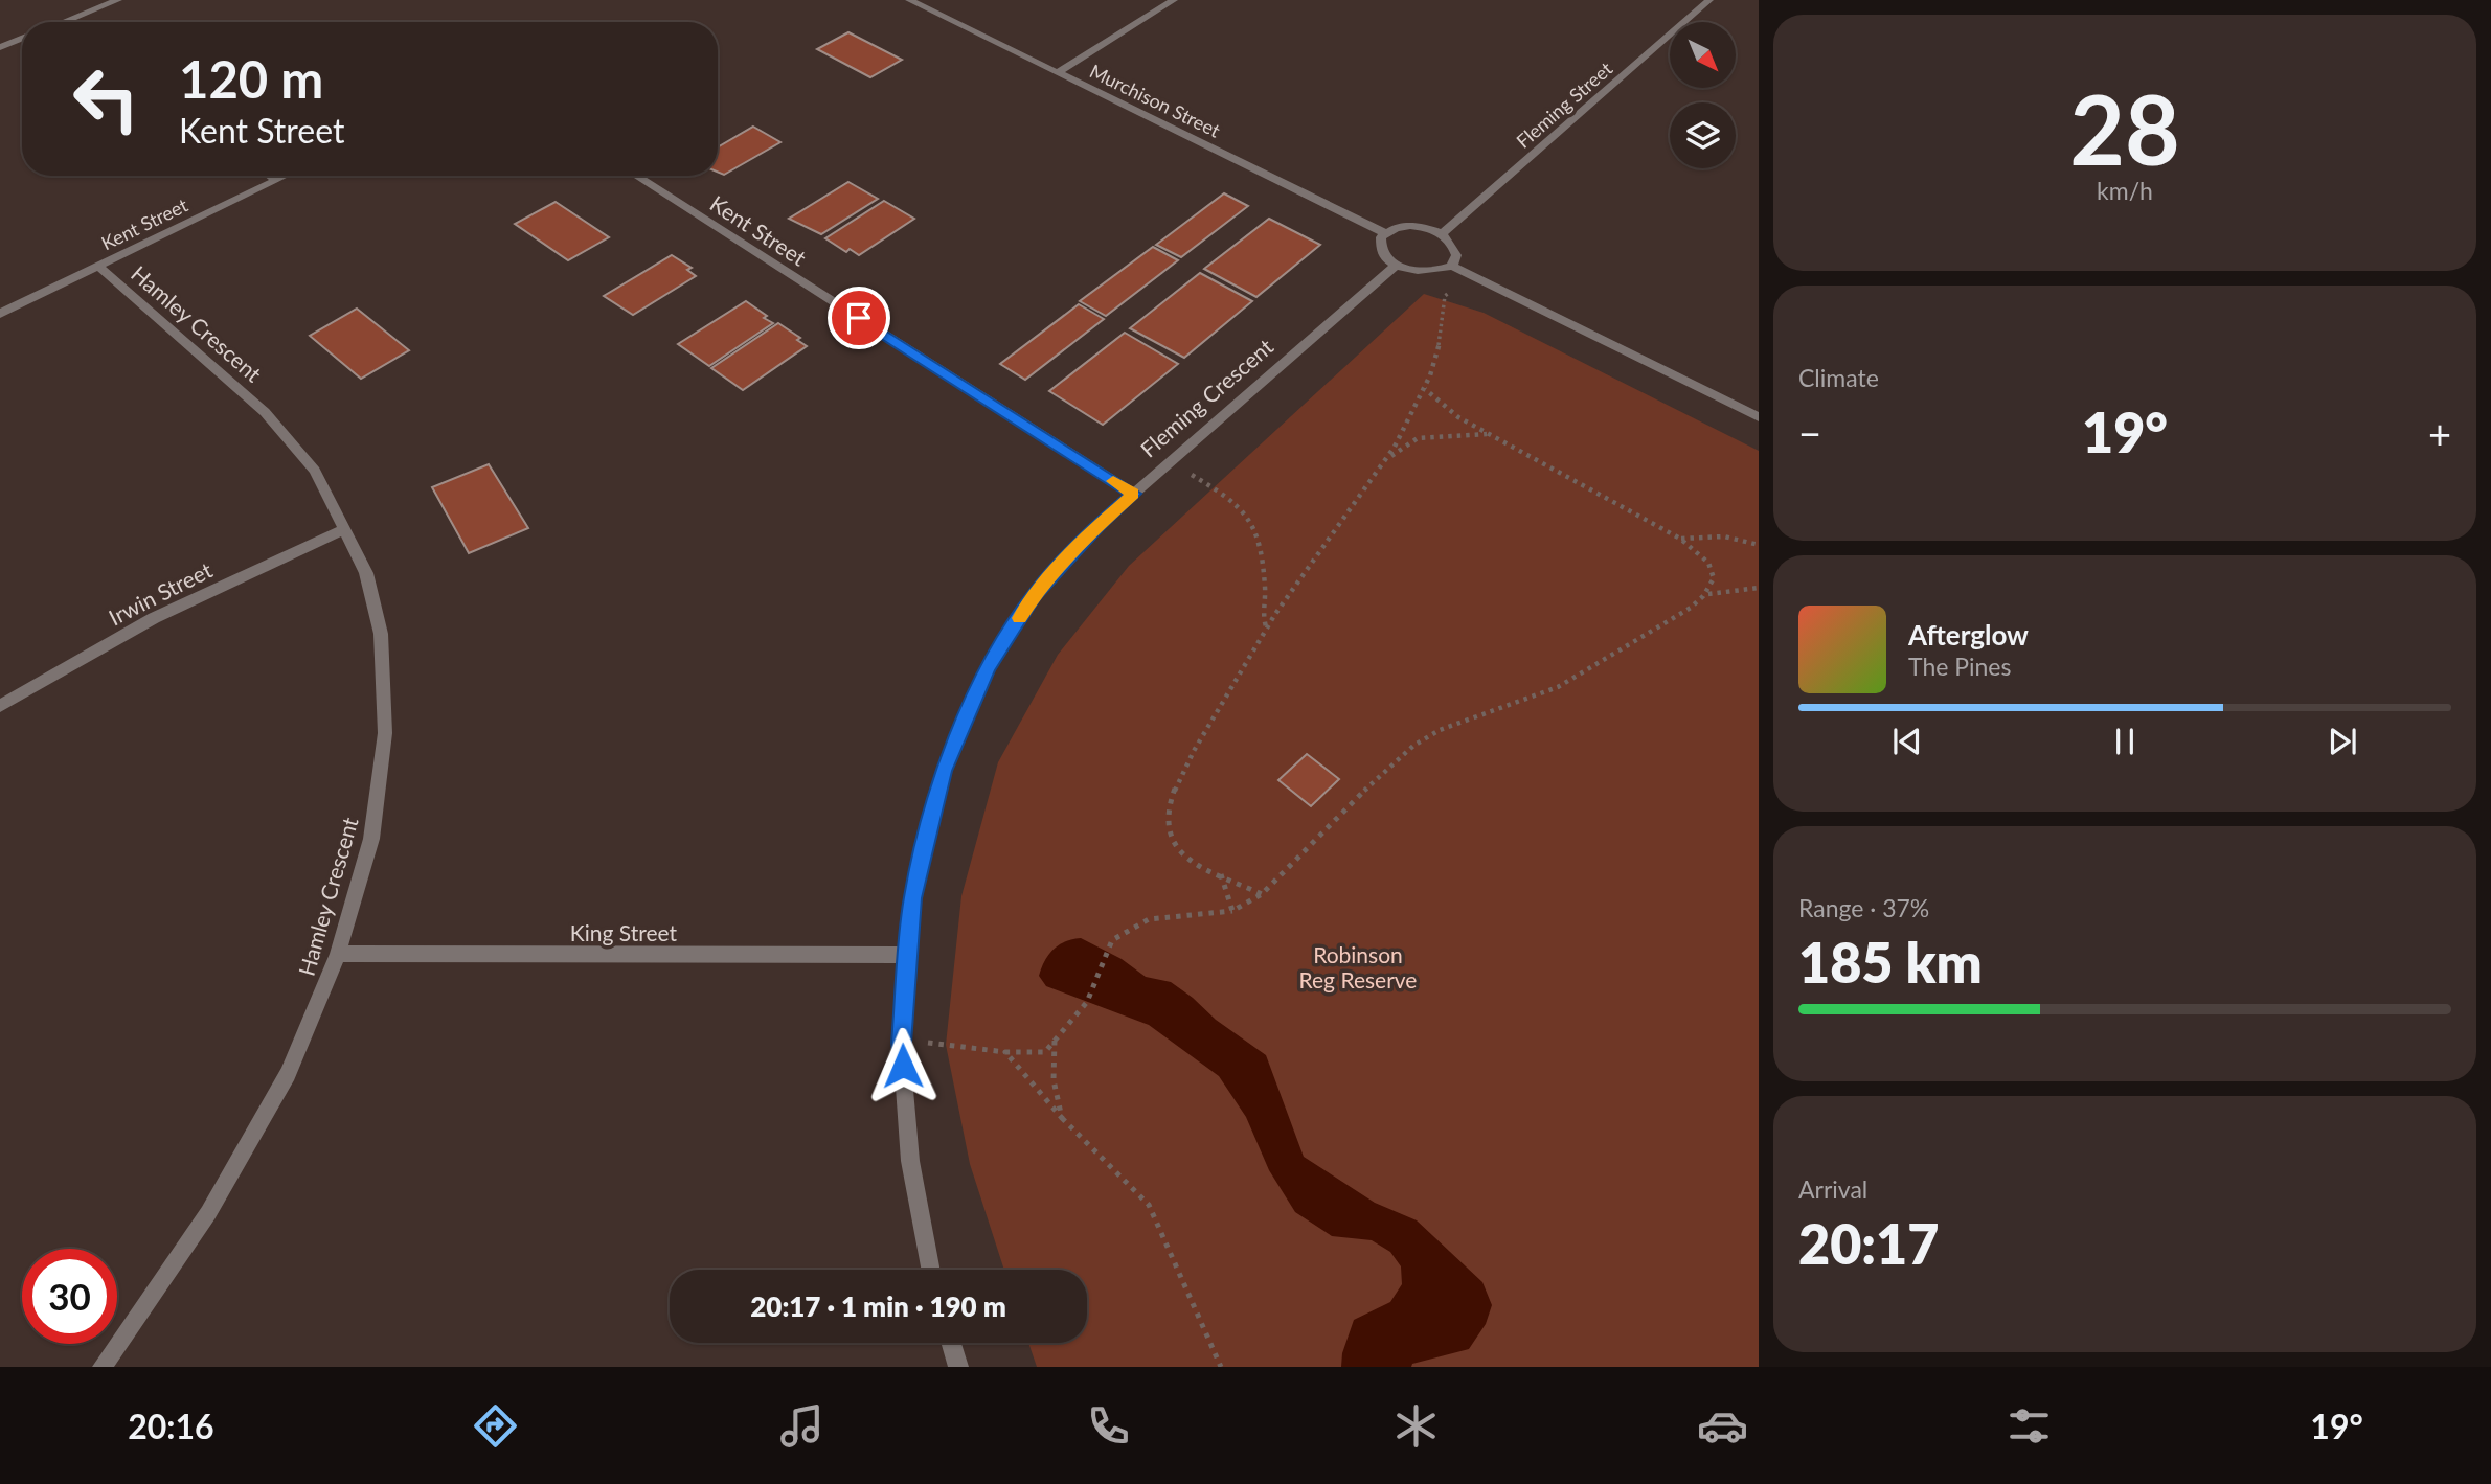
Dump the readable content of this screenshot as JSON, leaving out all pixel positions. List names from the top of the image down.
{
  "streets": {
    "street": [
      "Murchison Street",
      "Fleming Street",
      "Kent Street",
      "Hamley Crescent",
      "Fleming Crescent",
      "Irwin Street",
      "King Street"
    ]
  },
  "crossings": [
    ["Kent Street", "Hamley Crescent"],
    ["Kent Street", "Fleming Crescent"],
    ["Hamley Crescent", "Irwin Street"],
    ["Hamley Crescent", "King Street"],
    ["Fleming Crescent", "King Street"]
  ],
  "parks": ["Robinson Reg Reserve"],
  "north": "bottom right",
  "page": {
    "tile": [
      ["28", "km/h"],
      "Climate",
      ["Range · 37%", "185 km"],
      ["Arrival", "20:17"]
    ],
    "turn": ["120 m", "Kent Street"],
    "heat": ["−", "19°", "+"],
    "song": ["Afterglow", "The Pines"],
    "limit": "30",
    "trip": "20:17 · 1 min · 190 m",
    "tabs": ["20:16", "19°"]
  }
}
